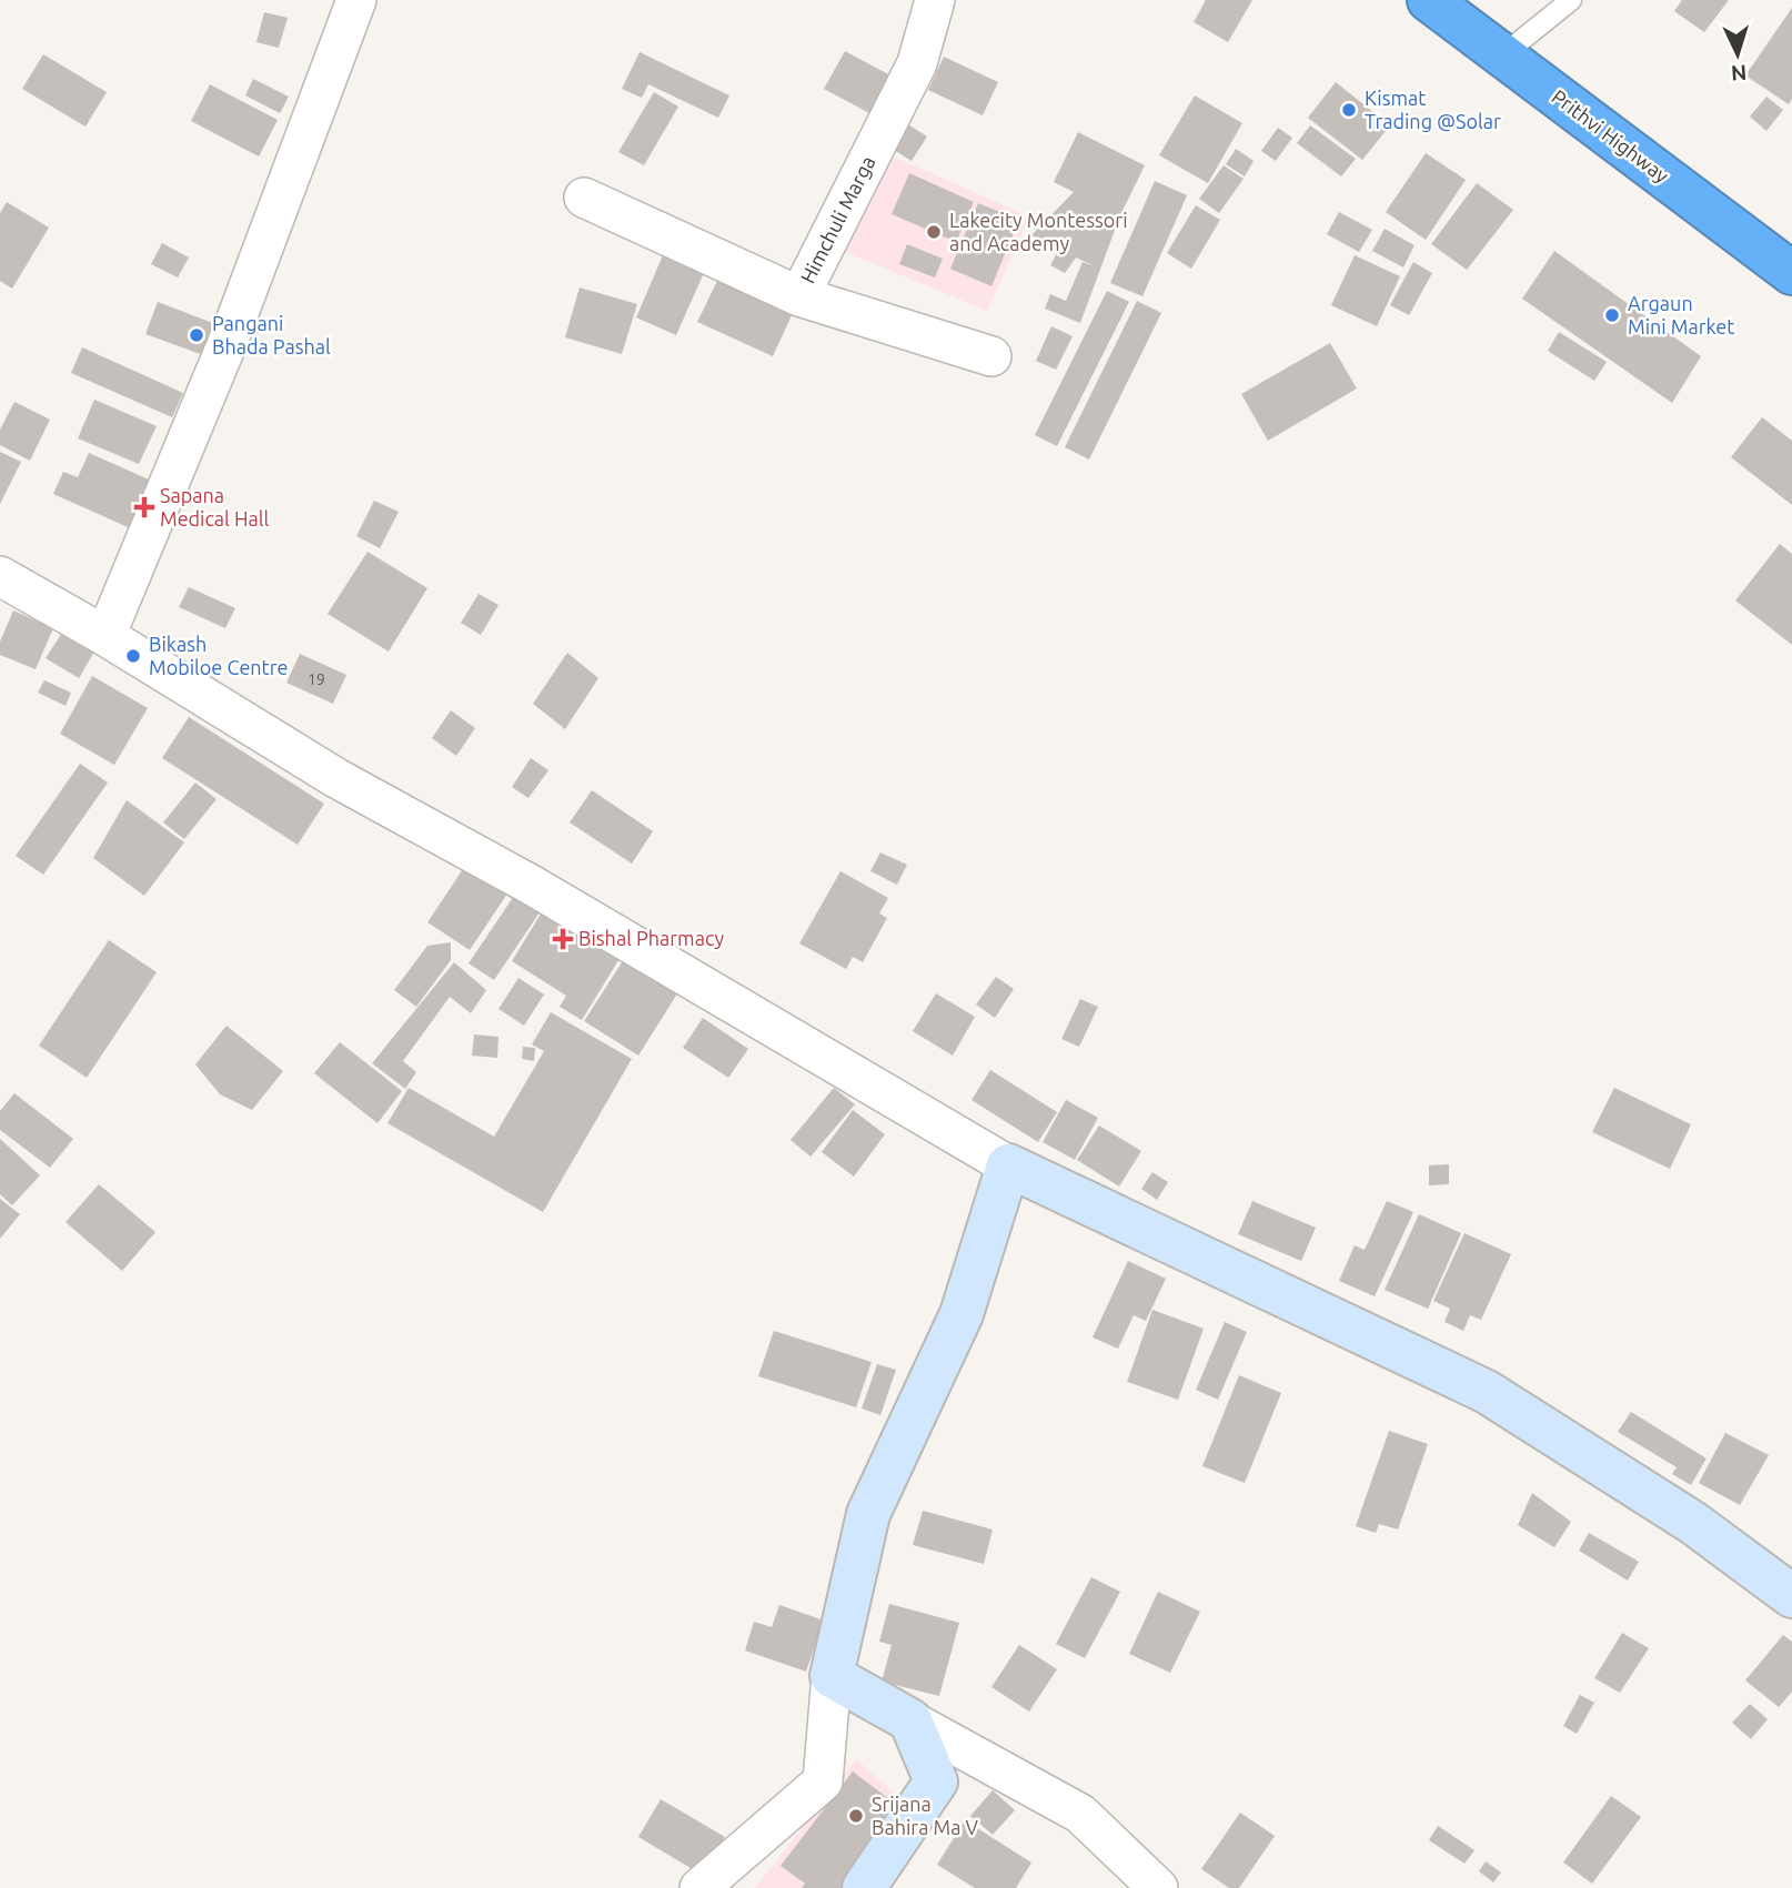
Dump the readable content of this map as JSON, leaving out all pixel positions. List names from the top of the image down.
{
  "streets": {
    "highway": ["Prithvi Highway"],
    "street": ["Himchuli Marga"]
  },
  "places": {
    "other": [
      "Kismat Trading @Solar",
      "Lakecity Montessori and Academy",
      "Argaun Mini Market",
      "Pangani Bhada Pashal",
      "Bikash Mobiloe Centre",
      "Srijana Bahira Ma V"
    ],
    "health": ["Sapana Medical Hall", "Bishal Pharmacy"]
  },
  "house_numbers": ["19"],
  "north": "bottom"
}
